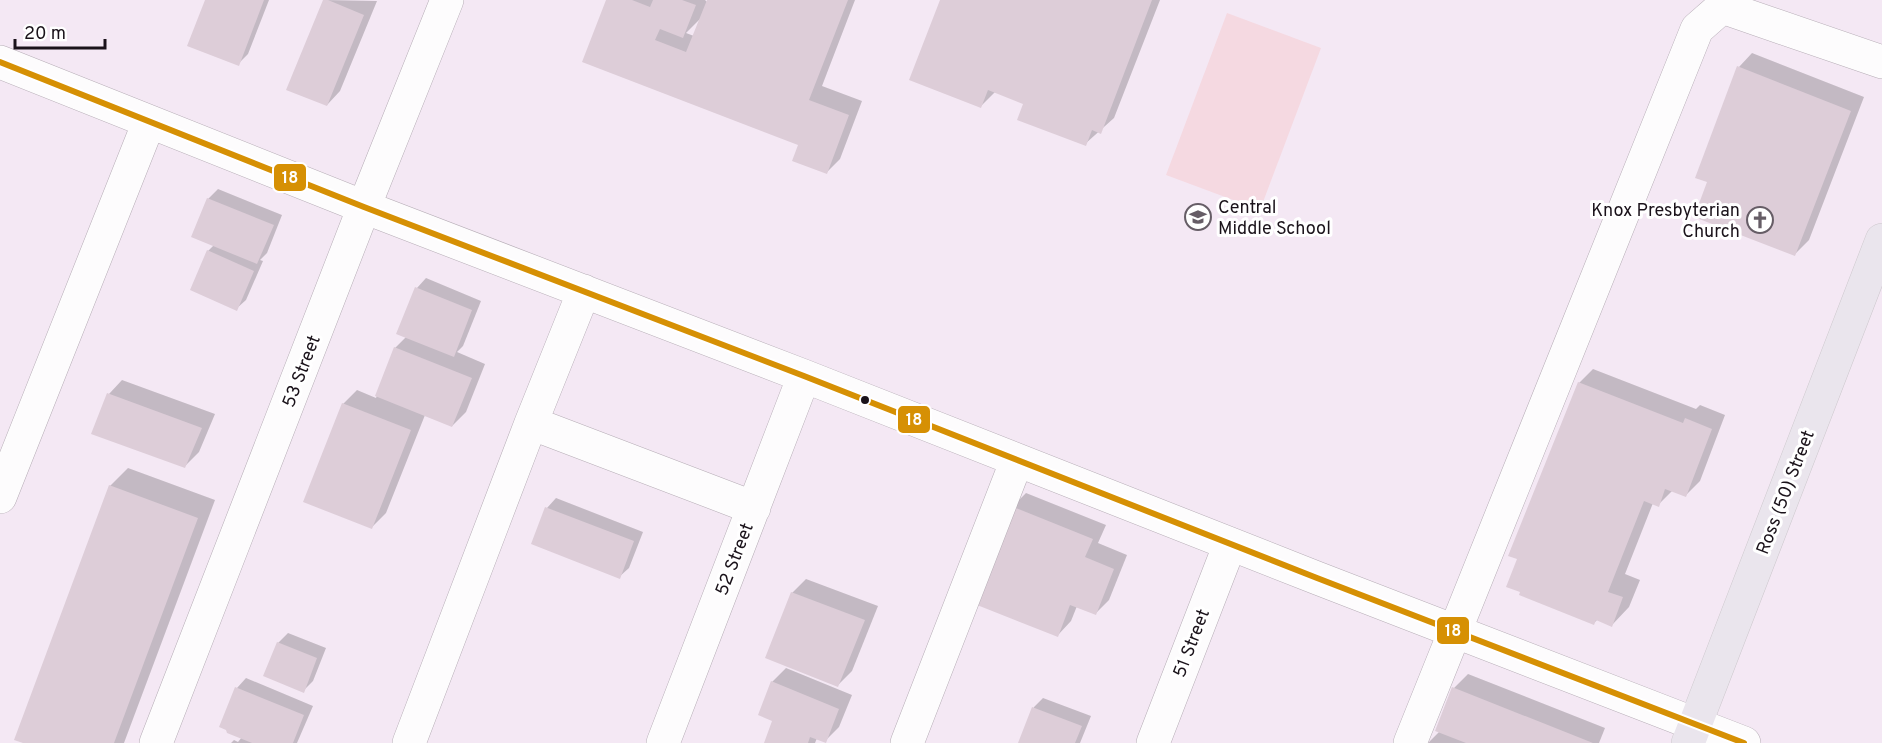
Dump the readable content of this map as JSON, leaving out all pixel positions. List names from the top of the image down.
{
  "streets": {
    "main road": ["Ross (50) Street"],
    "street": ["53 Street", "52 Street", "51 Street"]
  },
  "places": {
    "school or university": ["Central Middle School"],
    "church": ["Knox Presbyterian Church"]
  },
  "lines": ["transit line 18"],
  "scale_bar": "20 m"
}
